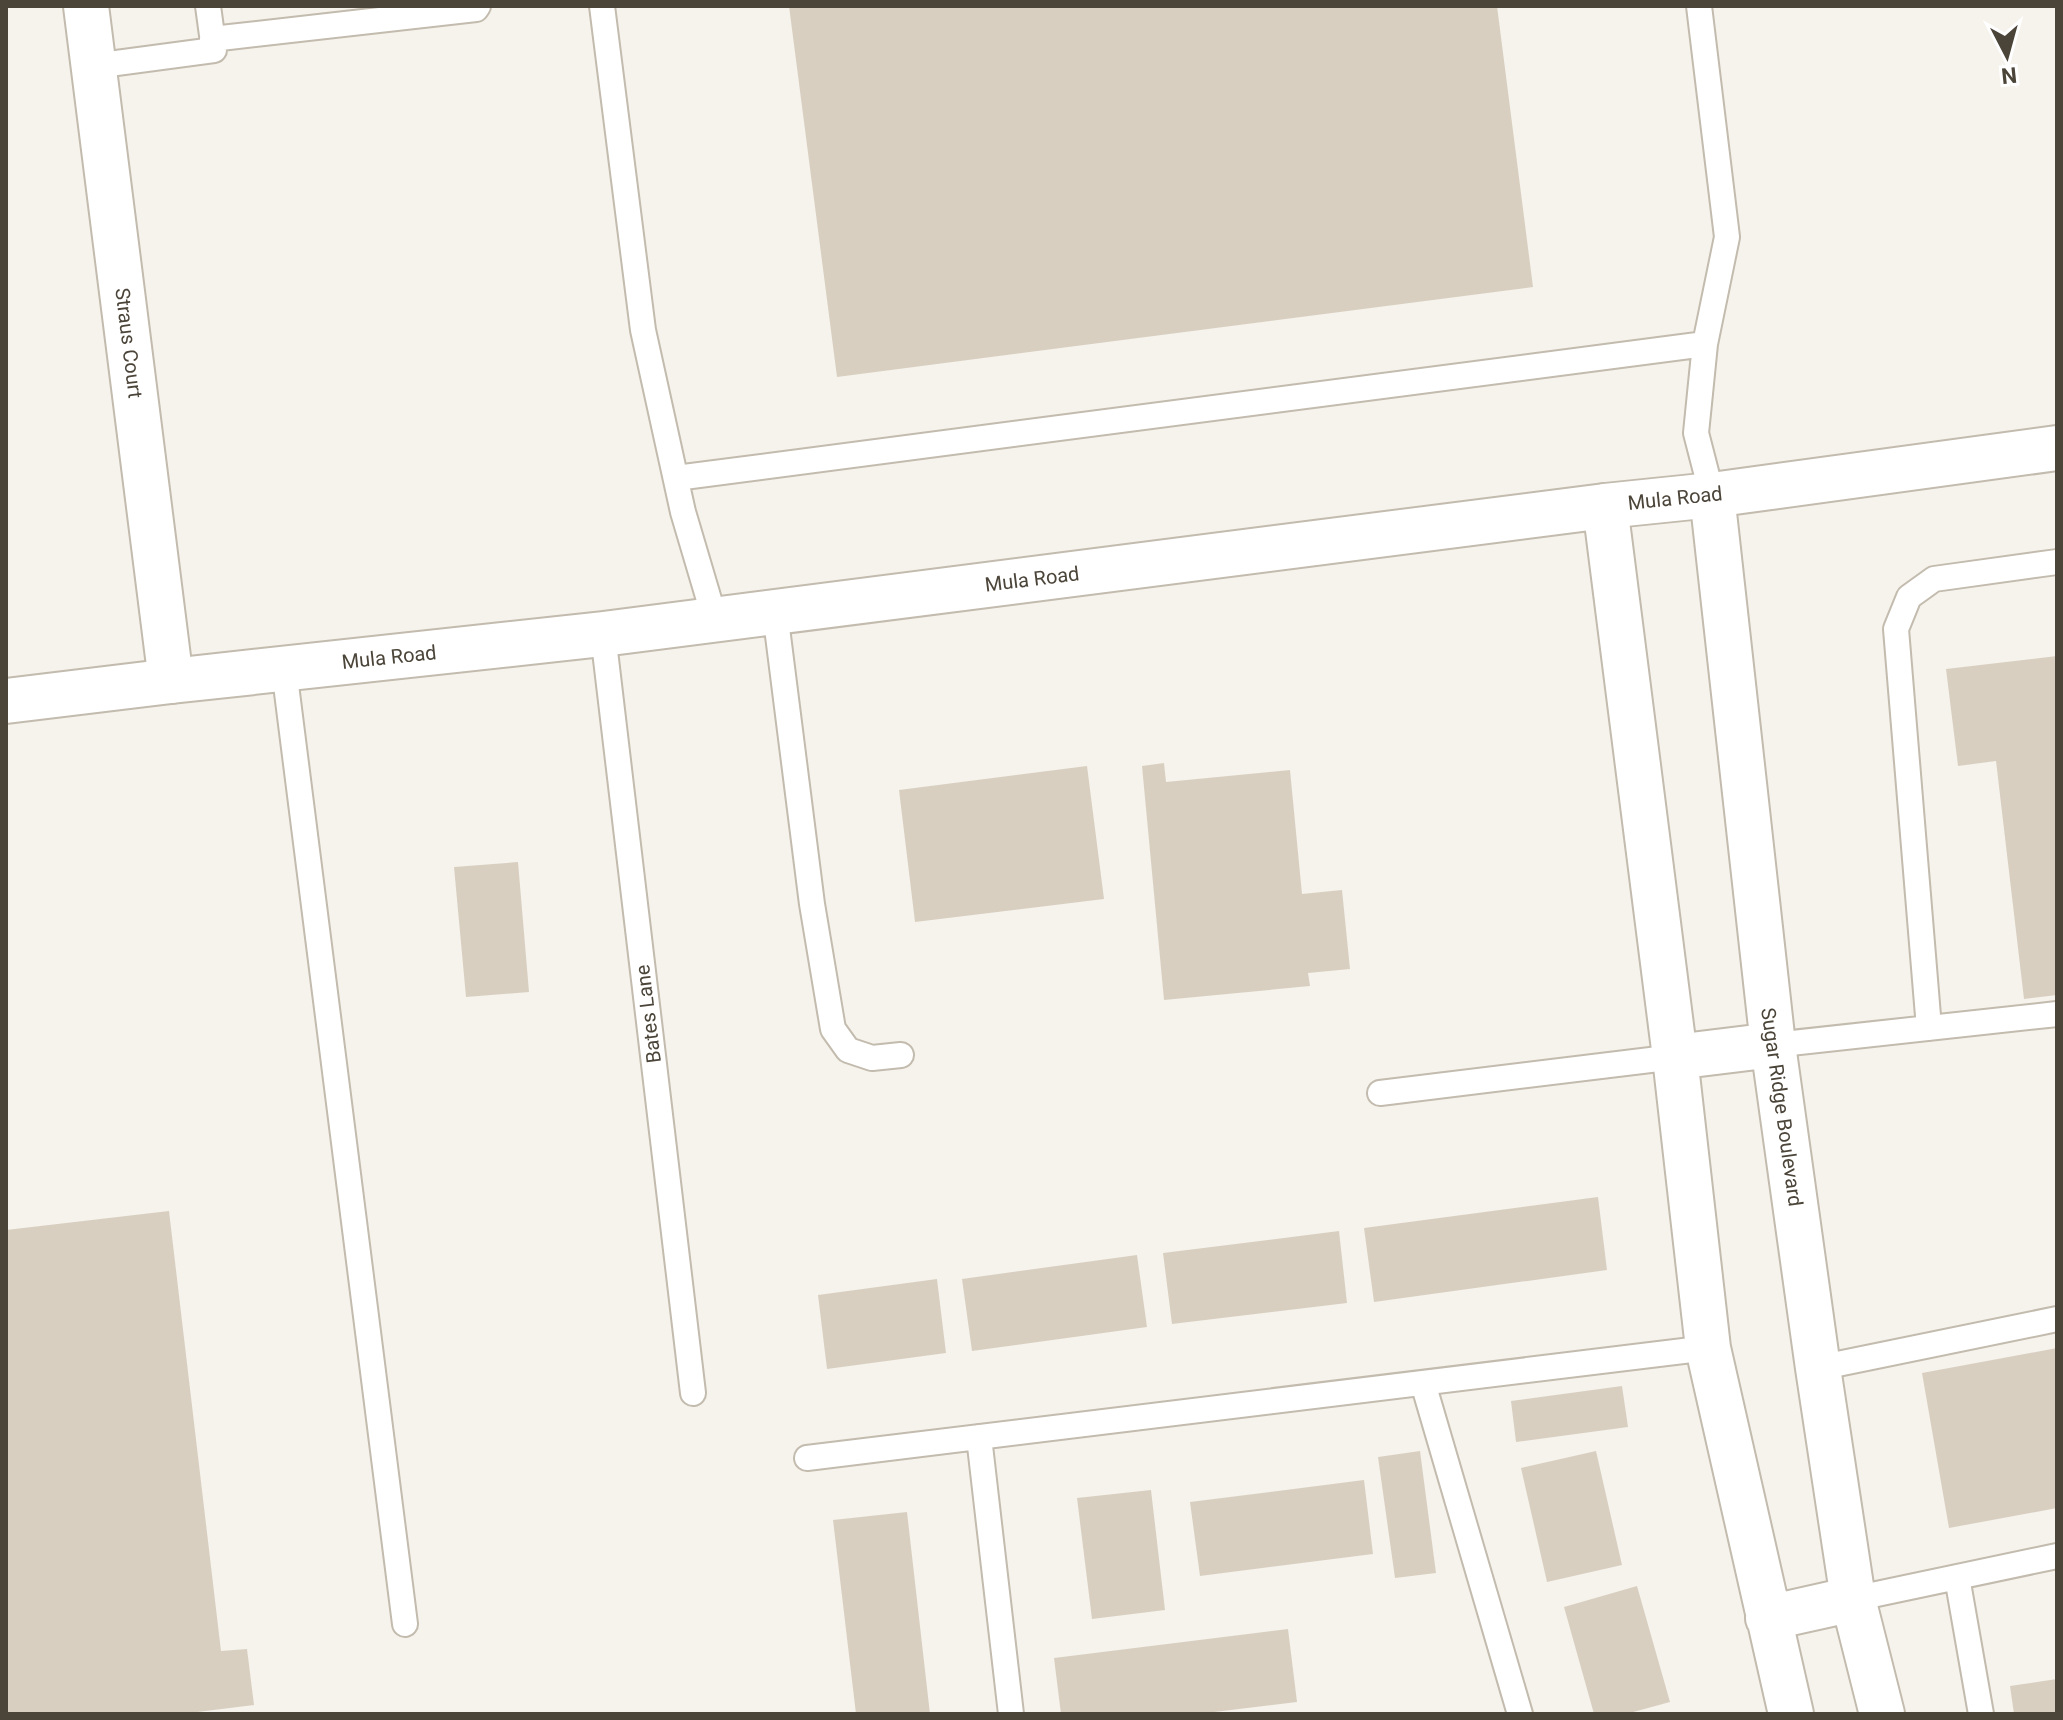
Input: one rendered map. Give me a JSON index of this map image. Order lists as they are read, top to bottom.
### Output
{
  "streets": {
    "street": ["Straus Court", "Mula Road", "Sugar Ridge Boulevard"],
    "lane": ["Bates Lane"]
  },
  "crossings": [
    ["Straus Court", "Mula Road"],
    ["Mula Road", "Bates Lane"],
    ["Mula Road", "Sugar Ridge Boulevard"]
  ],
  "north": "bottom"
}
